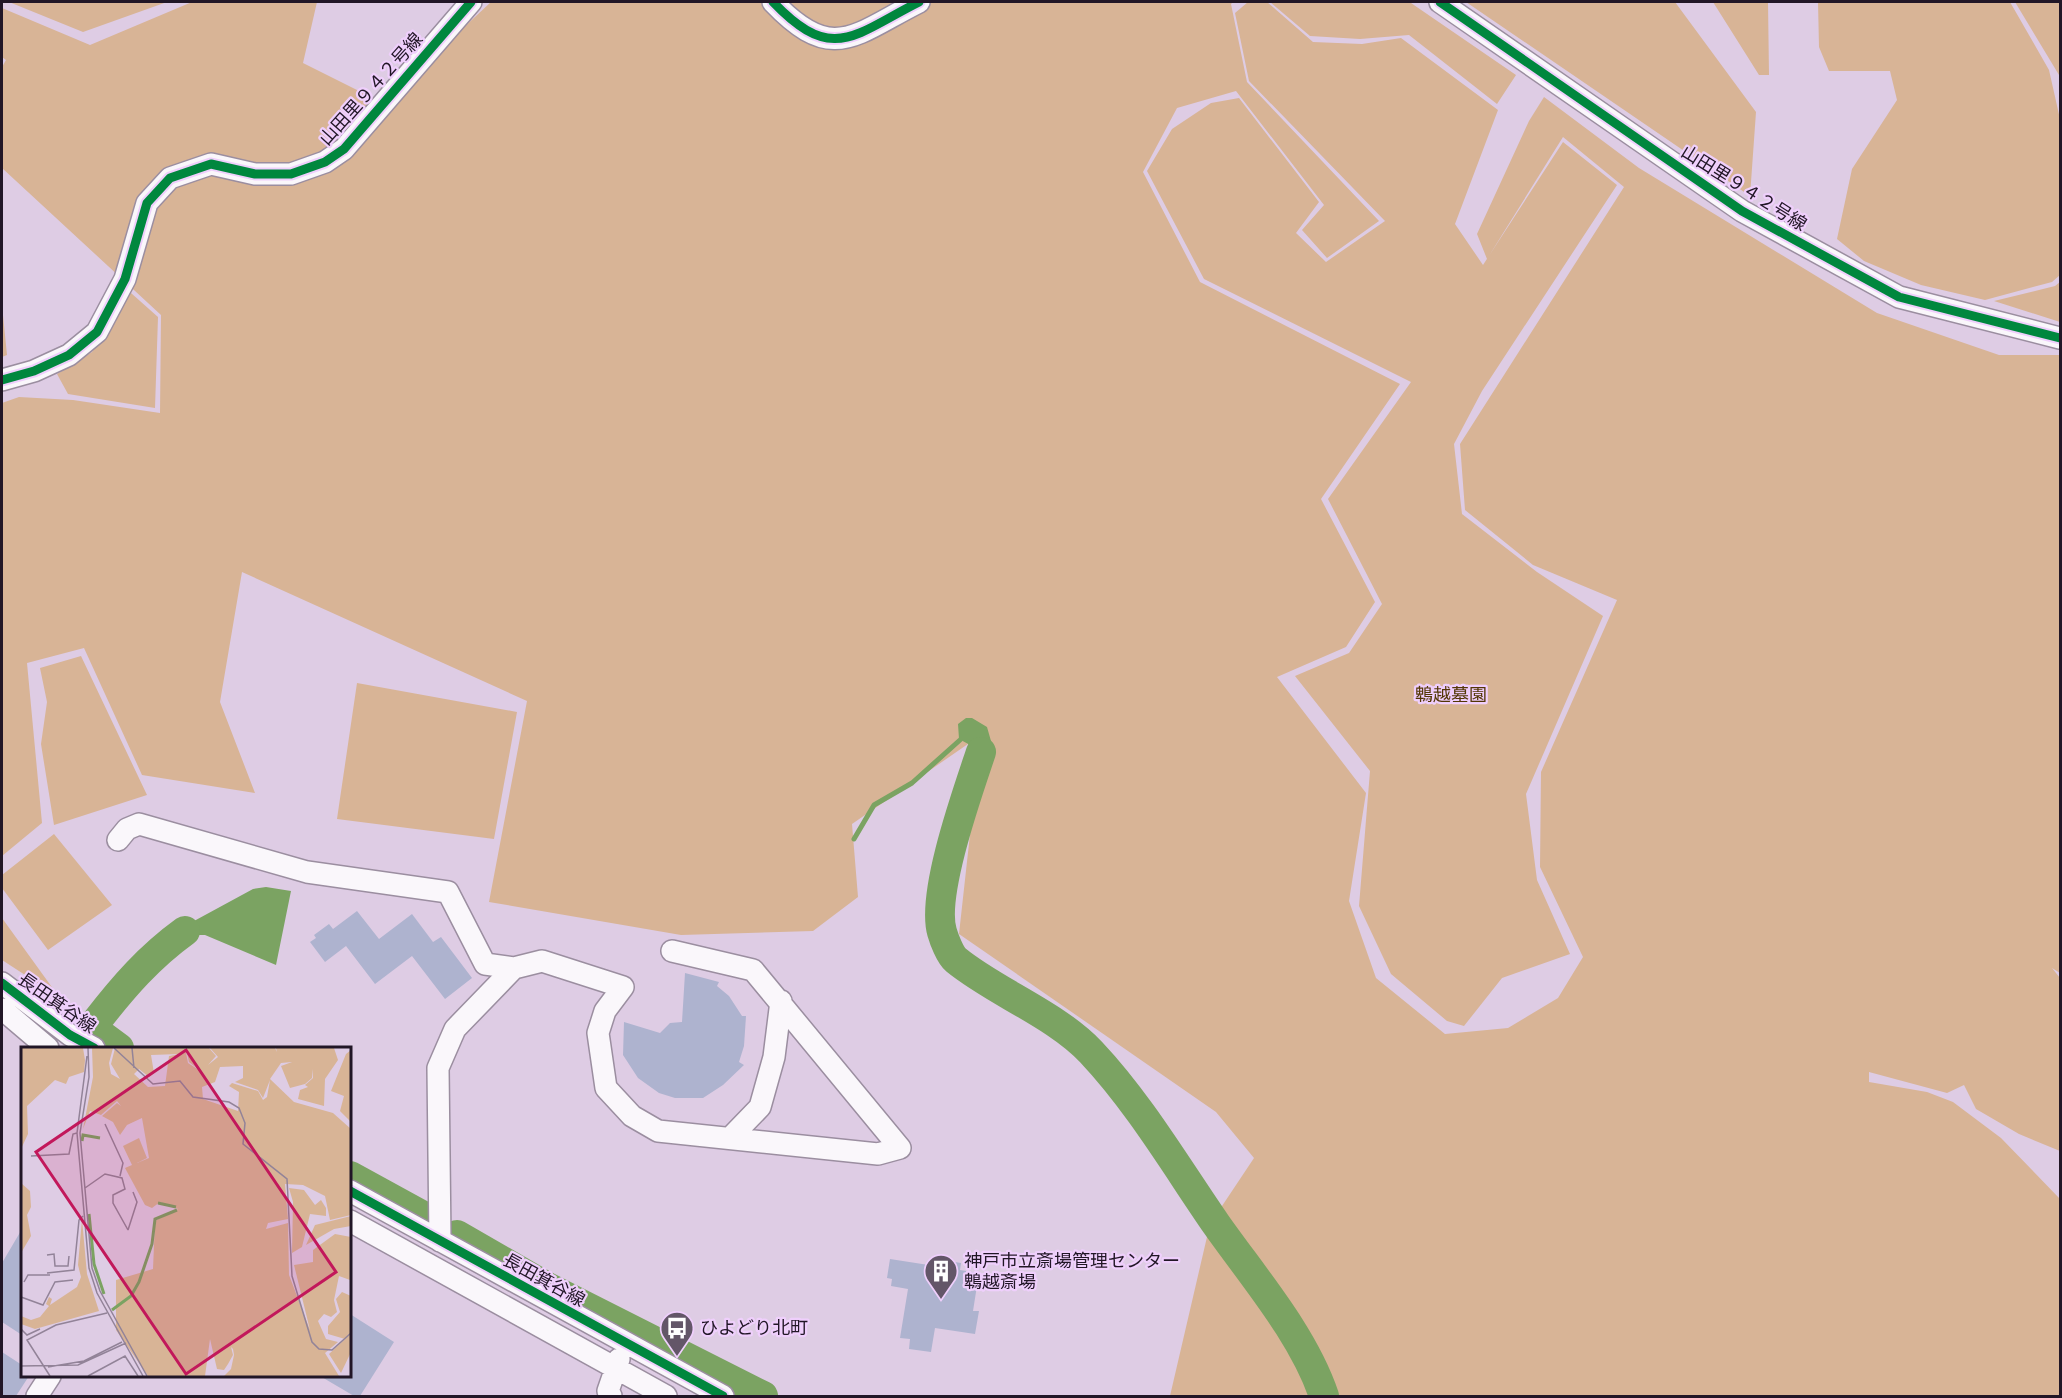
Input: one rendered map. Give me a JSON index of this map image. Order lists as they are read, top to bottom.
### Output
{
  "streets": {
    "street": ["山田里９４２号線", "長田箕谷線"]
  },
  "parks": ["鵯越墓園"],
  "places": {
    "building": ["神戸市立斎場管理センター 鵯越斎場"],
    "bus stop": ["ひよどり北町"]
  }
}
